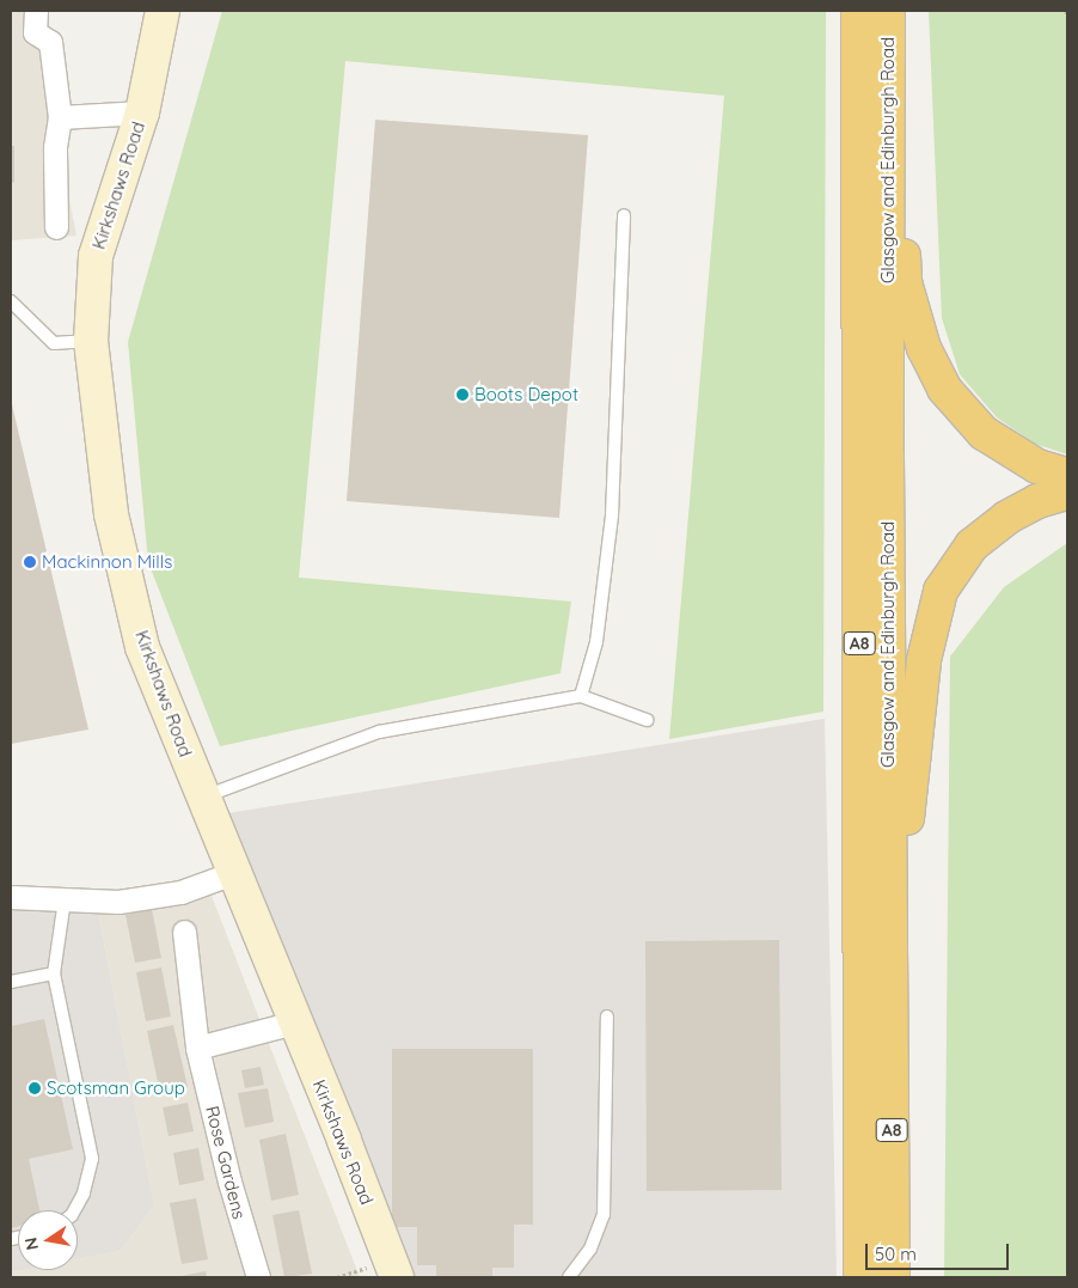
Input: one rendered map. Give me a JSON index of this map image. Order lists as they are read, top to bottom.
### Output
{
  "streets": {
    "highway": ["Glasgow and Edinburgh Road", "A8"],
    "street": ["Kirkshaws Road", "Rose Gardens"]
  },
  "crossings": [
    ["Glasgow and Edinburgh Road", "A8"]
  ],
  "places": ["Boots Depot", "Mackinnon Mills", "Scotsman Group"],
  "scale_bar": "50 m",
  "north": "left"
}
